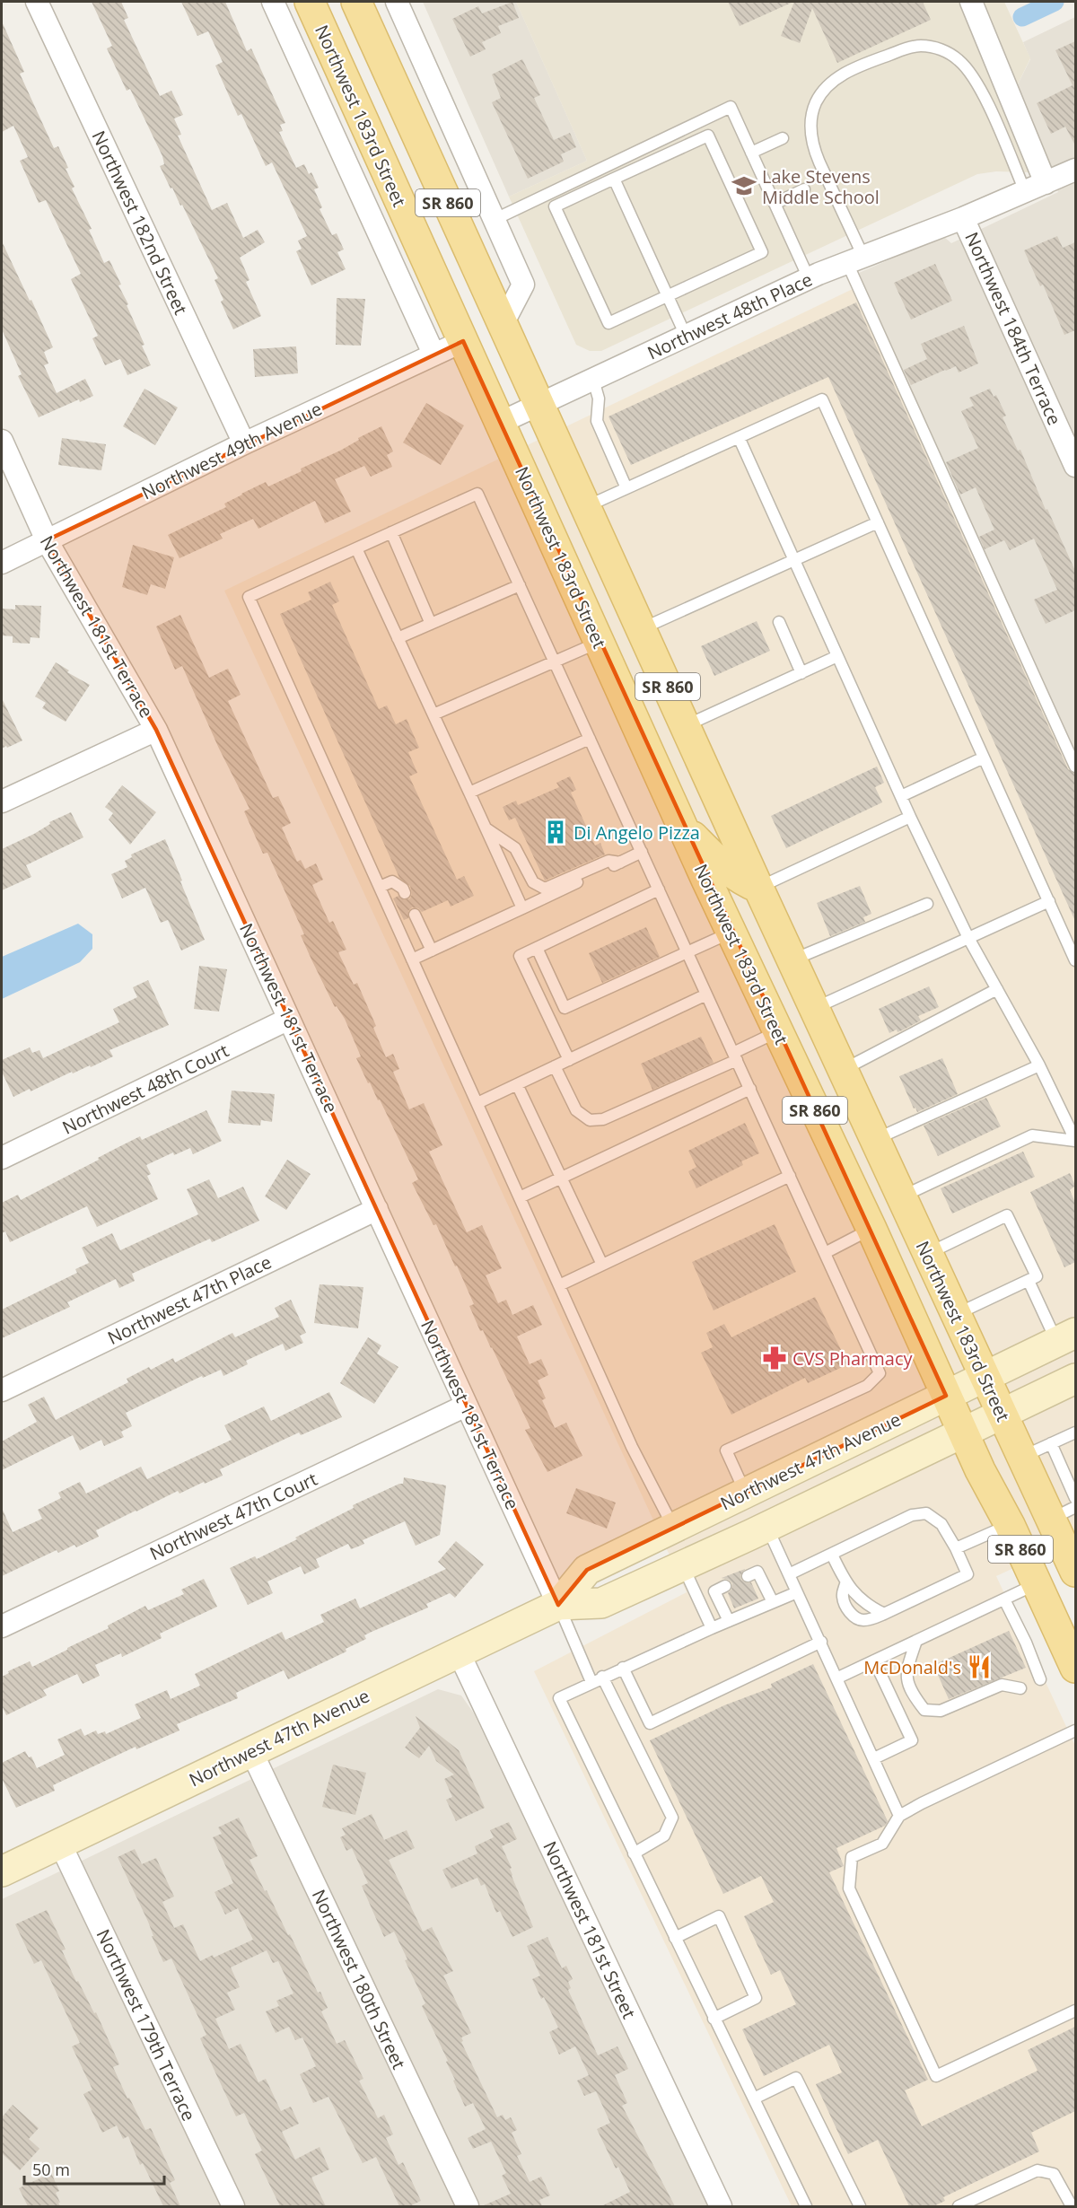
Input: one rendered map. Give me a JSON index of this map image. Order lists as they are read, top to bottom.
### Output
{
  "streets": {
    "main road": ["Northwest 183rd Street", "SR 860", "Northwest 47th Avenue"],
    "street": [
      "Northwest 182nd Street",
      "Northwest 48th Place",
      "Northwest 184th Terrace",
      "Northwest 49th Avenue",
      "Northwest 181st Terrace",
      "Northwest 48th Court",
      "Northwest 47th Place",
      "Northwest 47th Court",
      "Northwest 181st Street",
      "Northwest 180th Street",
      "Northwest 179th Terrace"
    ]
  },
  "crossings": [
    ["Northwest 183rd Street", "Northwest 48th Place"],
    ["Northwest 183rd Street", "Northwest 49th Avenue"],
    ["Northwest 183rd Street", "Northwest 47th Avenue"],
    ["Northwest 182nd Street", "Northwest 49th Avenue"],
    ["Northwest 48th Place", "Northwest 184th Terrace"],
    ["Northwest 49th Avenue", "Northwest 181st Terrace"],
    ["Northwest 181st Terrace", "Northwest 48th Court"],
    ["Northwest 181st Terrace", "Northwest 47th Place"],
    ["Northwest 181st Terrace", "Northwest 47th Avenue"],
    ["Northwest 181st Terrace", "Northwest 47th Court"],
    ["Northwest 47th Avenue", "Northwest 181st Street"],
    ["Northwest 47th Avenue", "Northwest 180th Street"],
    ["Northwest 47th Avenue", "Northwest 179th Terrace"]
  ],
  "places": {
    "school or university": ["Lake Stevens Middle School"],
    "building": ["Di Angelo Pizza"],
    "pharmacy": ["CVS Pharmacy"],
    "restaurant": ["McDonald's"]
  },
  "scale_bar": "50 m"
}
